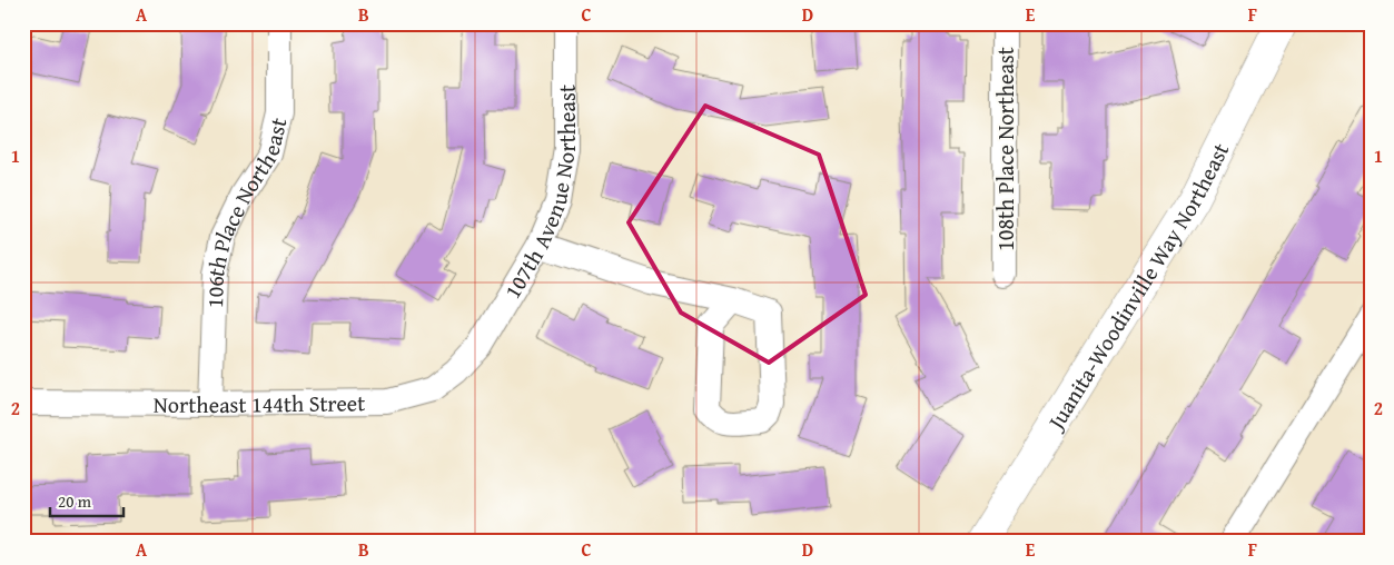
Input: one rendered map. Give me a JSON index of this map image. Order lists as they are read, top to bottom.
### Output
{
  "streets": {
    "main road": ["Juanita-Woodinville Way Northeast"],
    "street": [
      "108th Place Northeast",
      "107th Avenue Northeast",
      "106th Place Northeast",
      "Northeast 144th Street"
    ]
  },
  "crossings": [
    ["107th Avenue Northeast", "Northeast 144th Street"],
    ["106th Place Northeast", "Northeast 144th Street"]
  ],
  "scale_bar": "20 m",
  "grid": {
    "columns": [
      "A",
      "B",
      "C",
      "D",
      "E",
      "F"
    ],
    "rows": ["1", "2"]
  }
}
